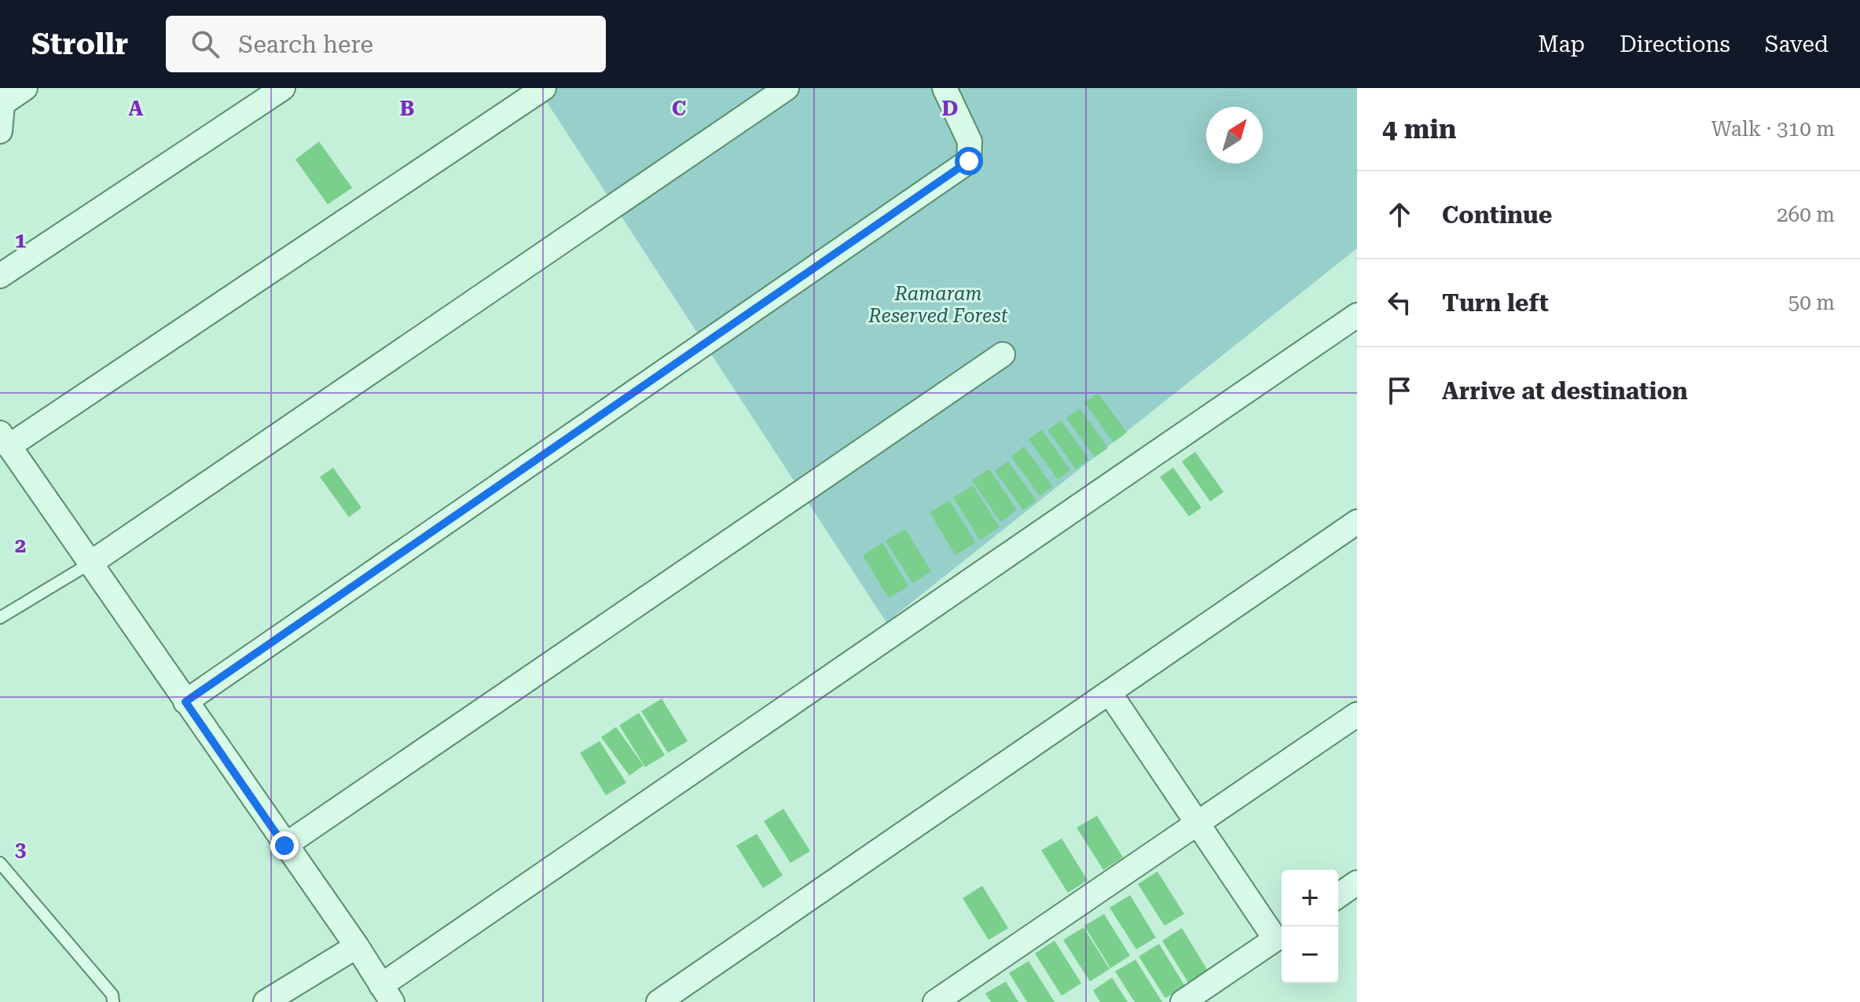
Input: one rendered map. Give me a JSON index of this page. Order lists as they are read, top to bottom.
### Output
{
  "parks": ["Ramaram Reserved Forest"],
  "north": "top right",
  "page": {
    "header": "Strollr",
    "search": "Search here",
    "nav": ["Map", "Directions", "Saved"],
    "heading": ["4 min", "Walk · 310 m"],
    "list": [
      ["Continue", "260 m"],
      ["Turn left", "50 m"],
      "Arrive at destination"
    ],
    "map_buttons": ["+", "−"]
  },
  "grid": {
    "columns": [
      "A",
      "B",
      "C",
      "D"
    ],
    "rows": ["1", "2", "3"]
  }
}
